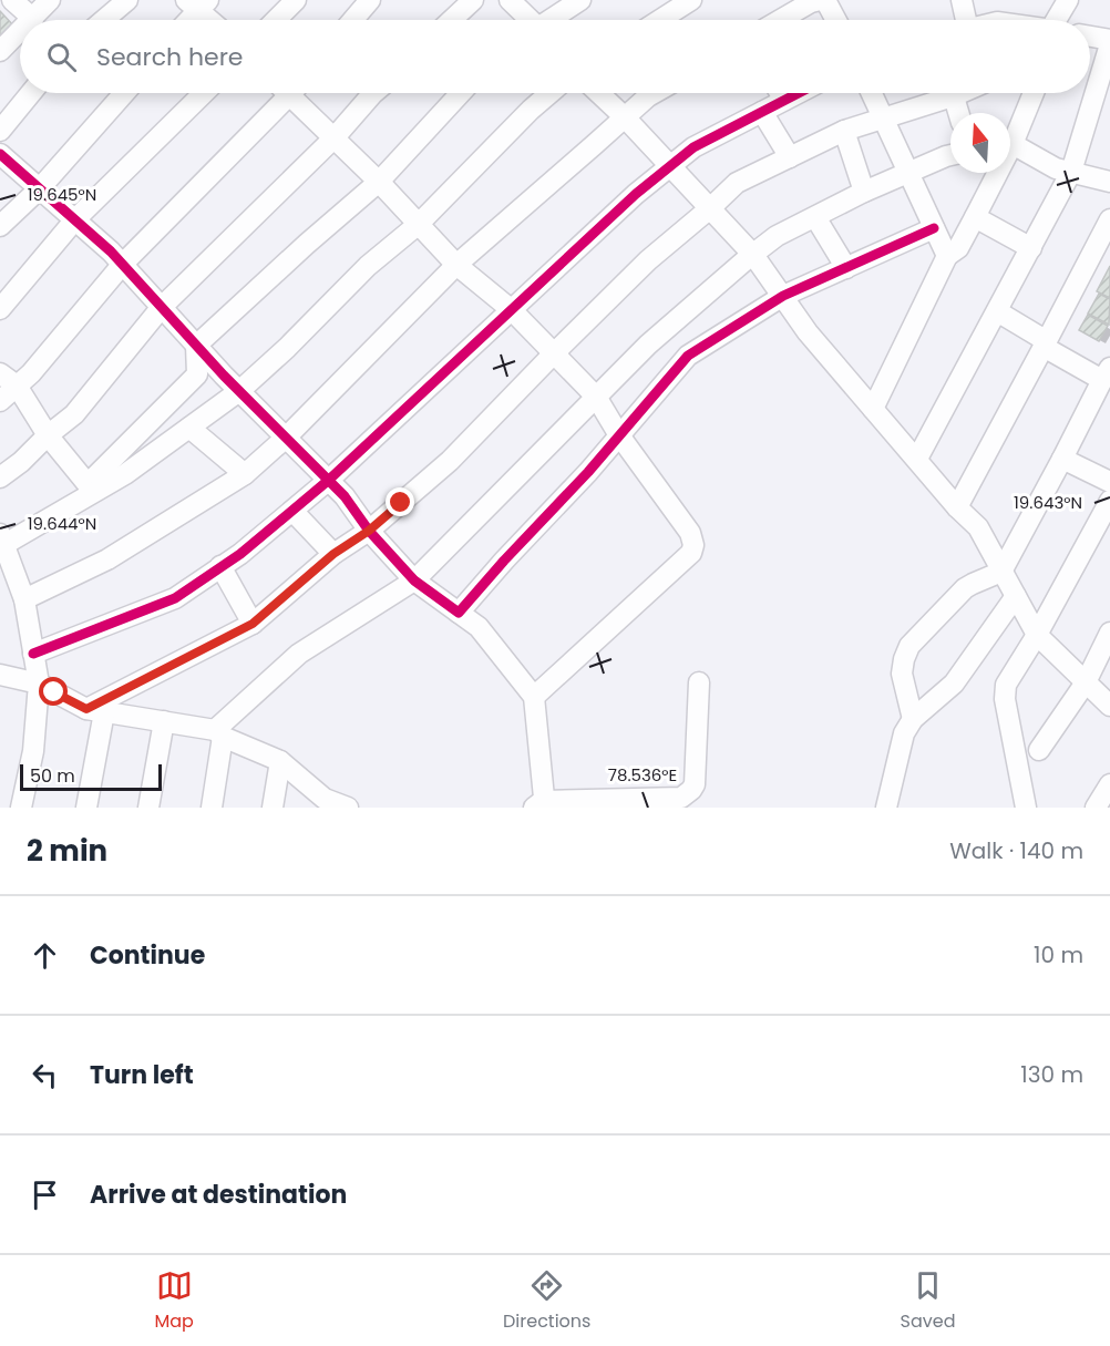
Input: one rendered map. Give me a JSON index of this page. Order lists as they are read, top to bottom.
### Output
{
  "scale_bar": "50 m",
  "north": "top",
  "page": {
    "search": "Search here",
    "scale": "50 m",
    "heading": ["2 min", "Walk · 140 m"],
    "list": [
      ["Continue", "10 m"],
      ["Turn left", "130 m"],
      "Arrive at destination"
    ],
    "nav": ["Map", "Directions", "Saved"]
  },
  "coordinates": [
    "19.645°N",
    "19.643°N",
    "19.644°N",
    "78.536°E"
  ]
}
